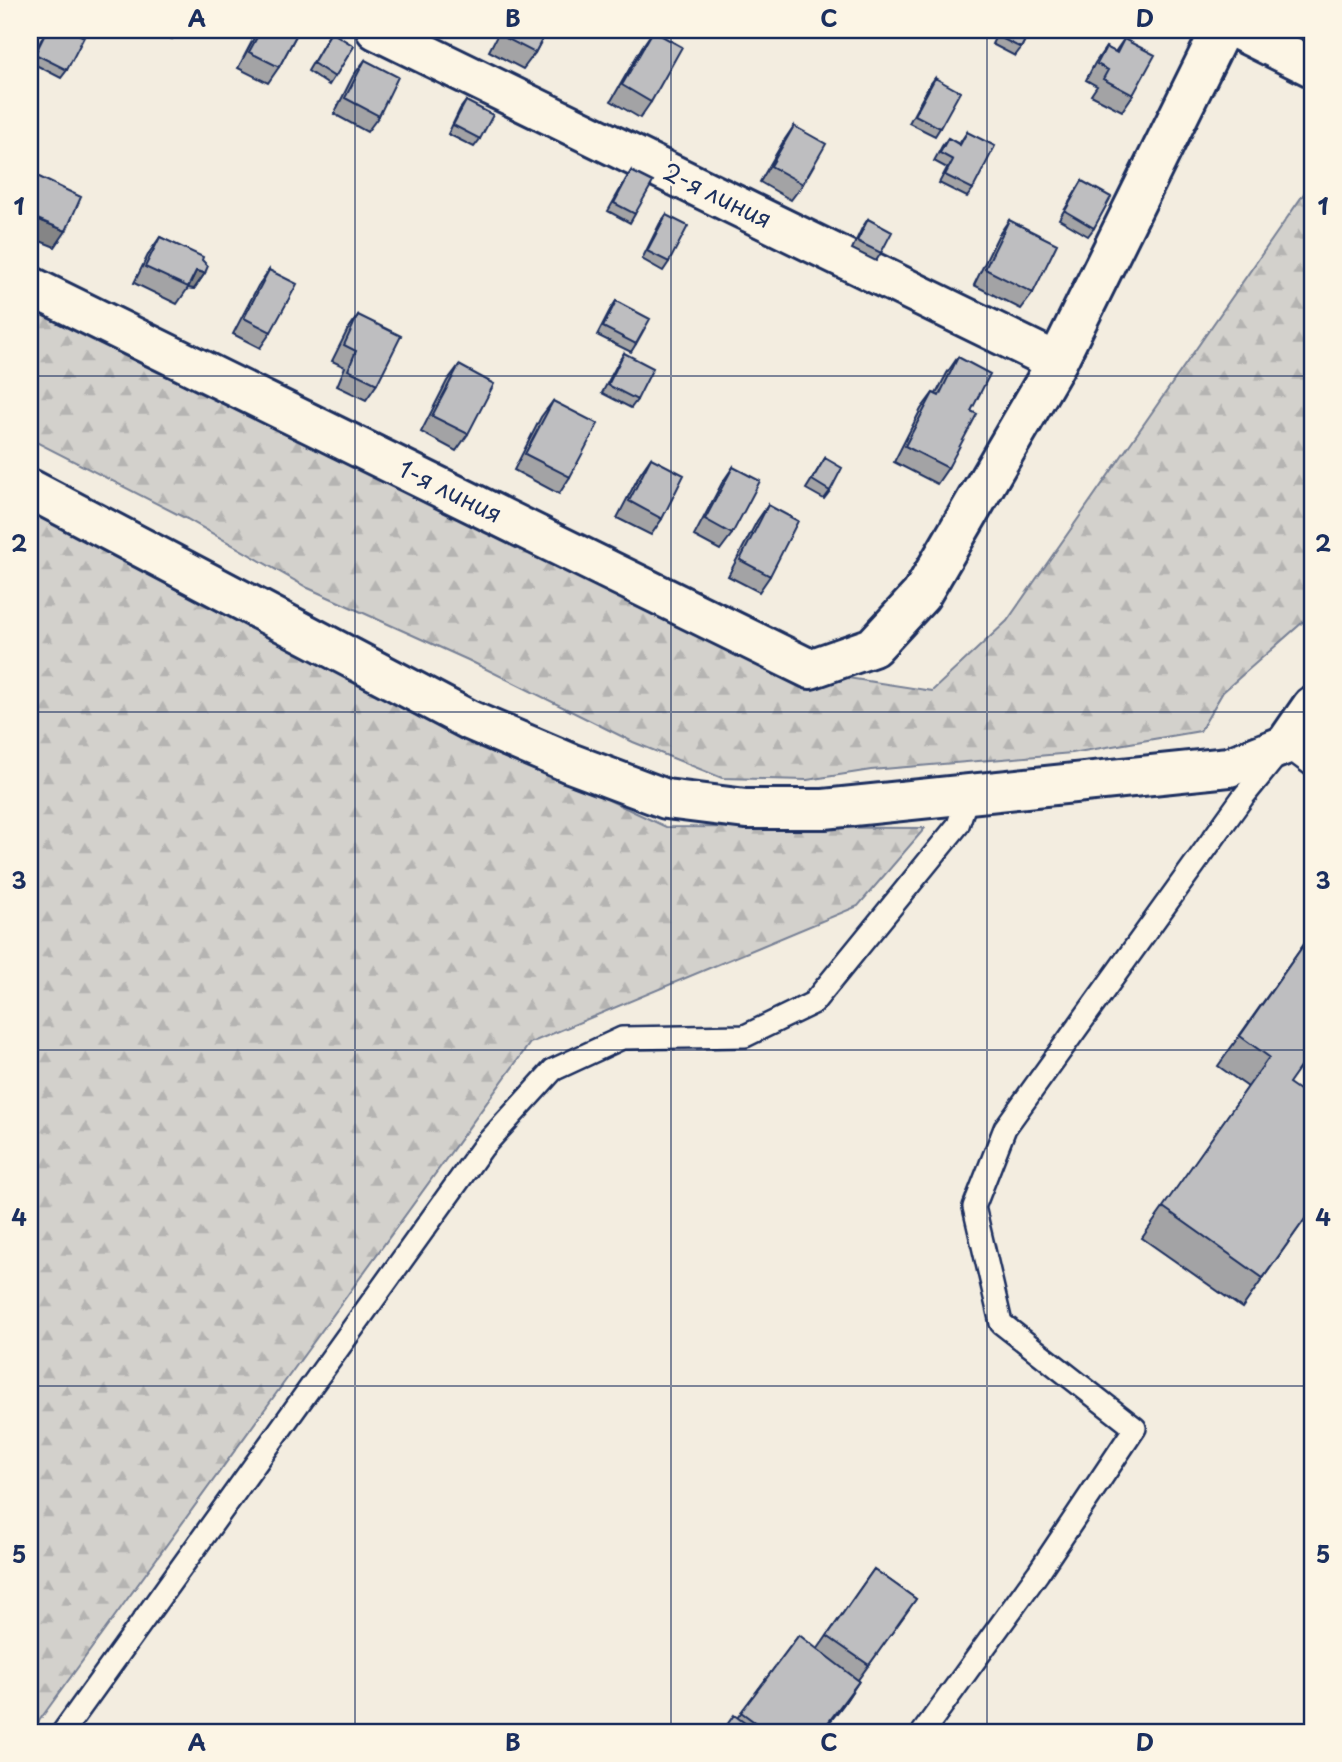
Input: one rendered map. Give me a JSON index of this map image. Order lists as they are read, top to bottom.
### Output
{
  "streets": {
    "street": ["2-я линия", "1-я линия"]
  },
  "crossings": [
    ["2-я линия", "1-я линия"]
  ],
  "grid": {
    "columns": [
      "A",
      "B",
      "C",
      "D"
    ],
    "rows": [
      "1",
      "2",
      "3",
      "4",
      "5"
    ]
  }
}
